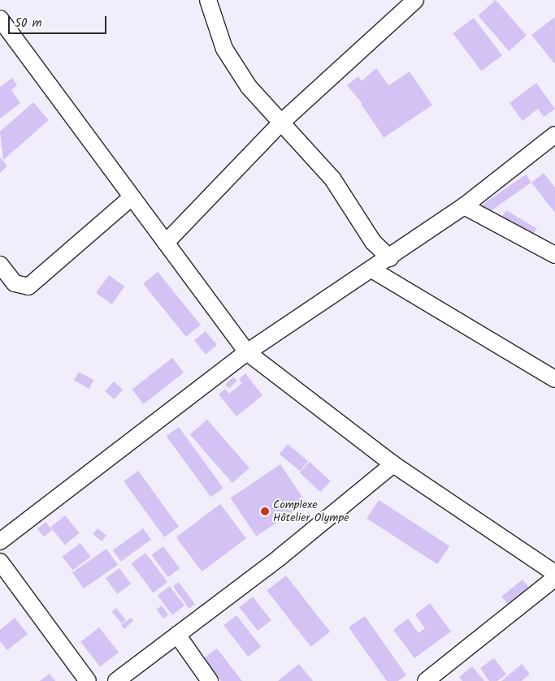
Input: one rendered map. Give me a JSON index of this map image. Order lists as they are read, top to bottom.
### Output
{
  "places": ["Complexe Hôtelier Olympe"],
  "scale_bar": "50 m"
}
